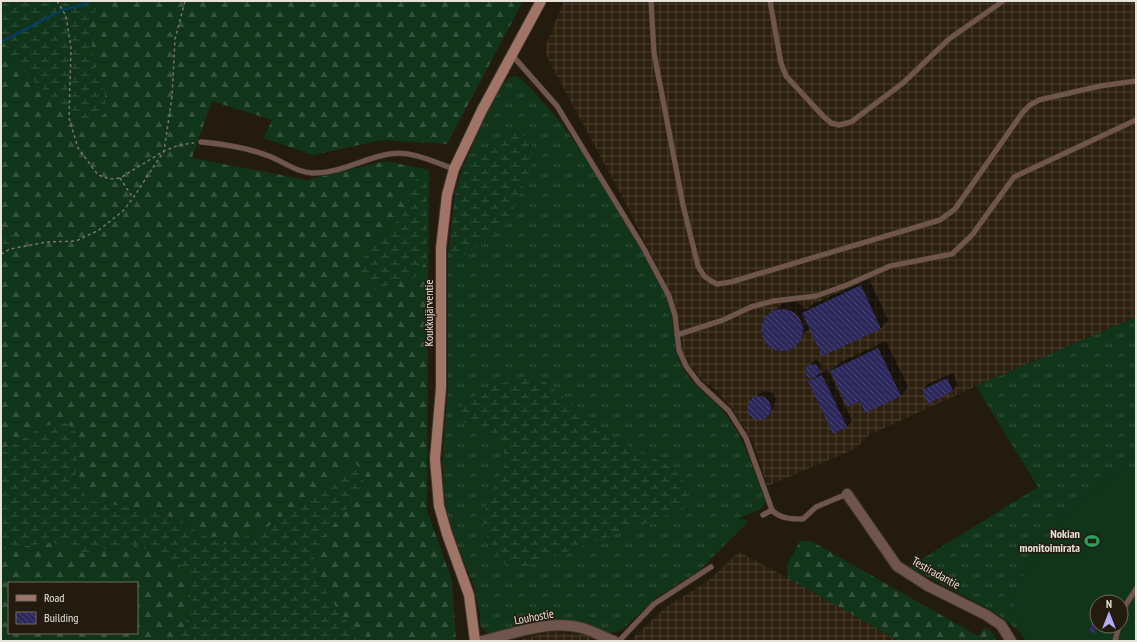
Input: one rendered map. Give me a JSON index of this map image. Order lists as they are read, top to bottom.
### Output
{
  "streets": {
    "street": ["Koukkujärventie", "Testiradantie", "Louhostie"]
  },
  "places": {
    "sports": ["Nokian monitoimirata"]
  },
  "legend": ["Road", "Building"],
  "north": "top"
}
